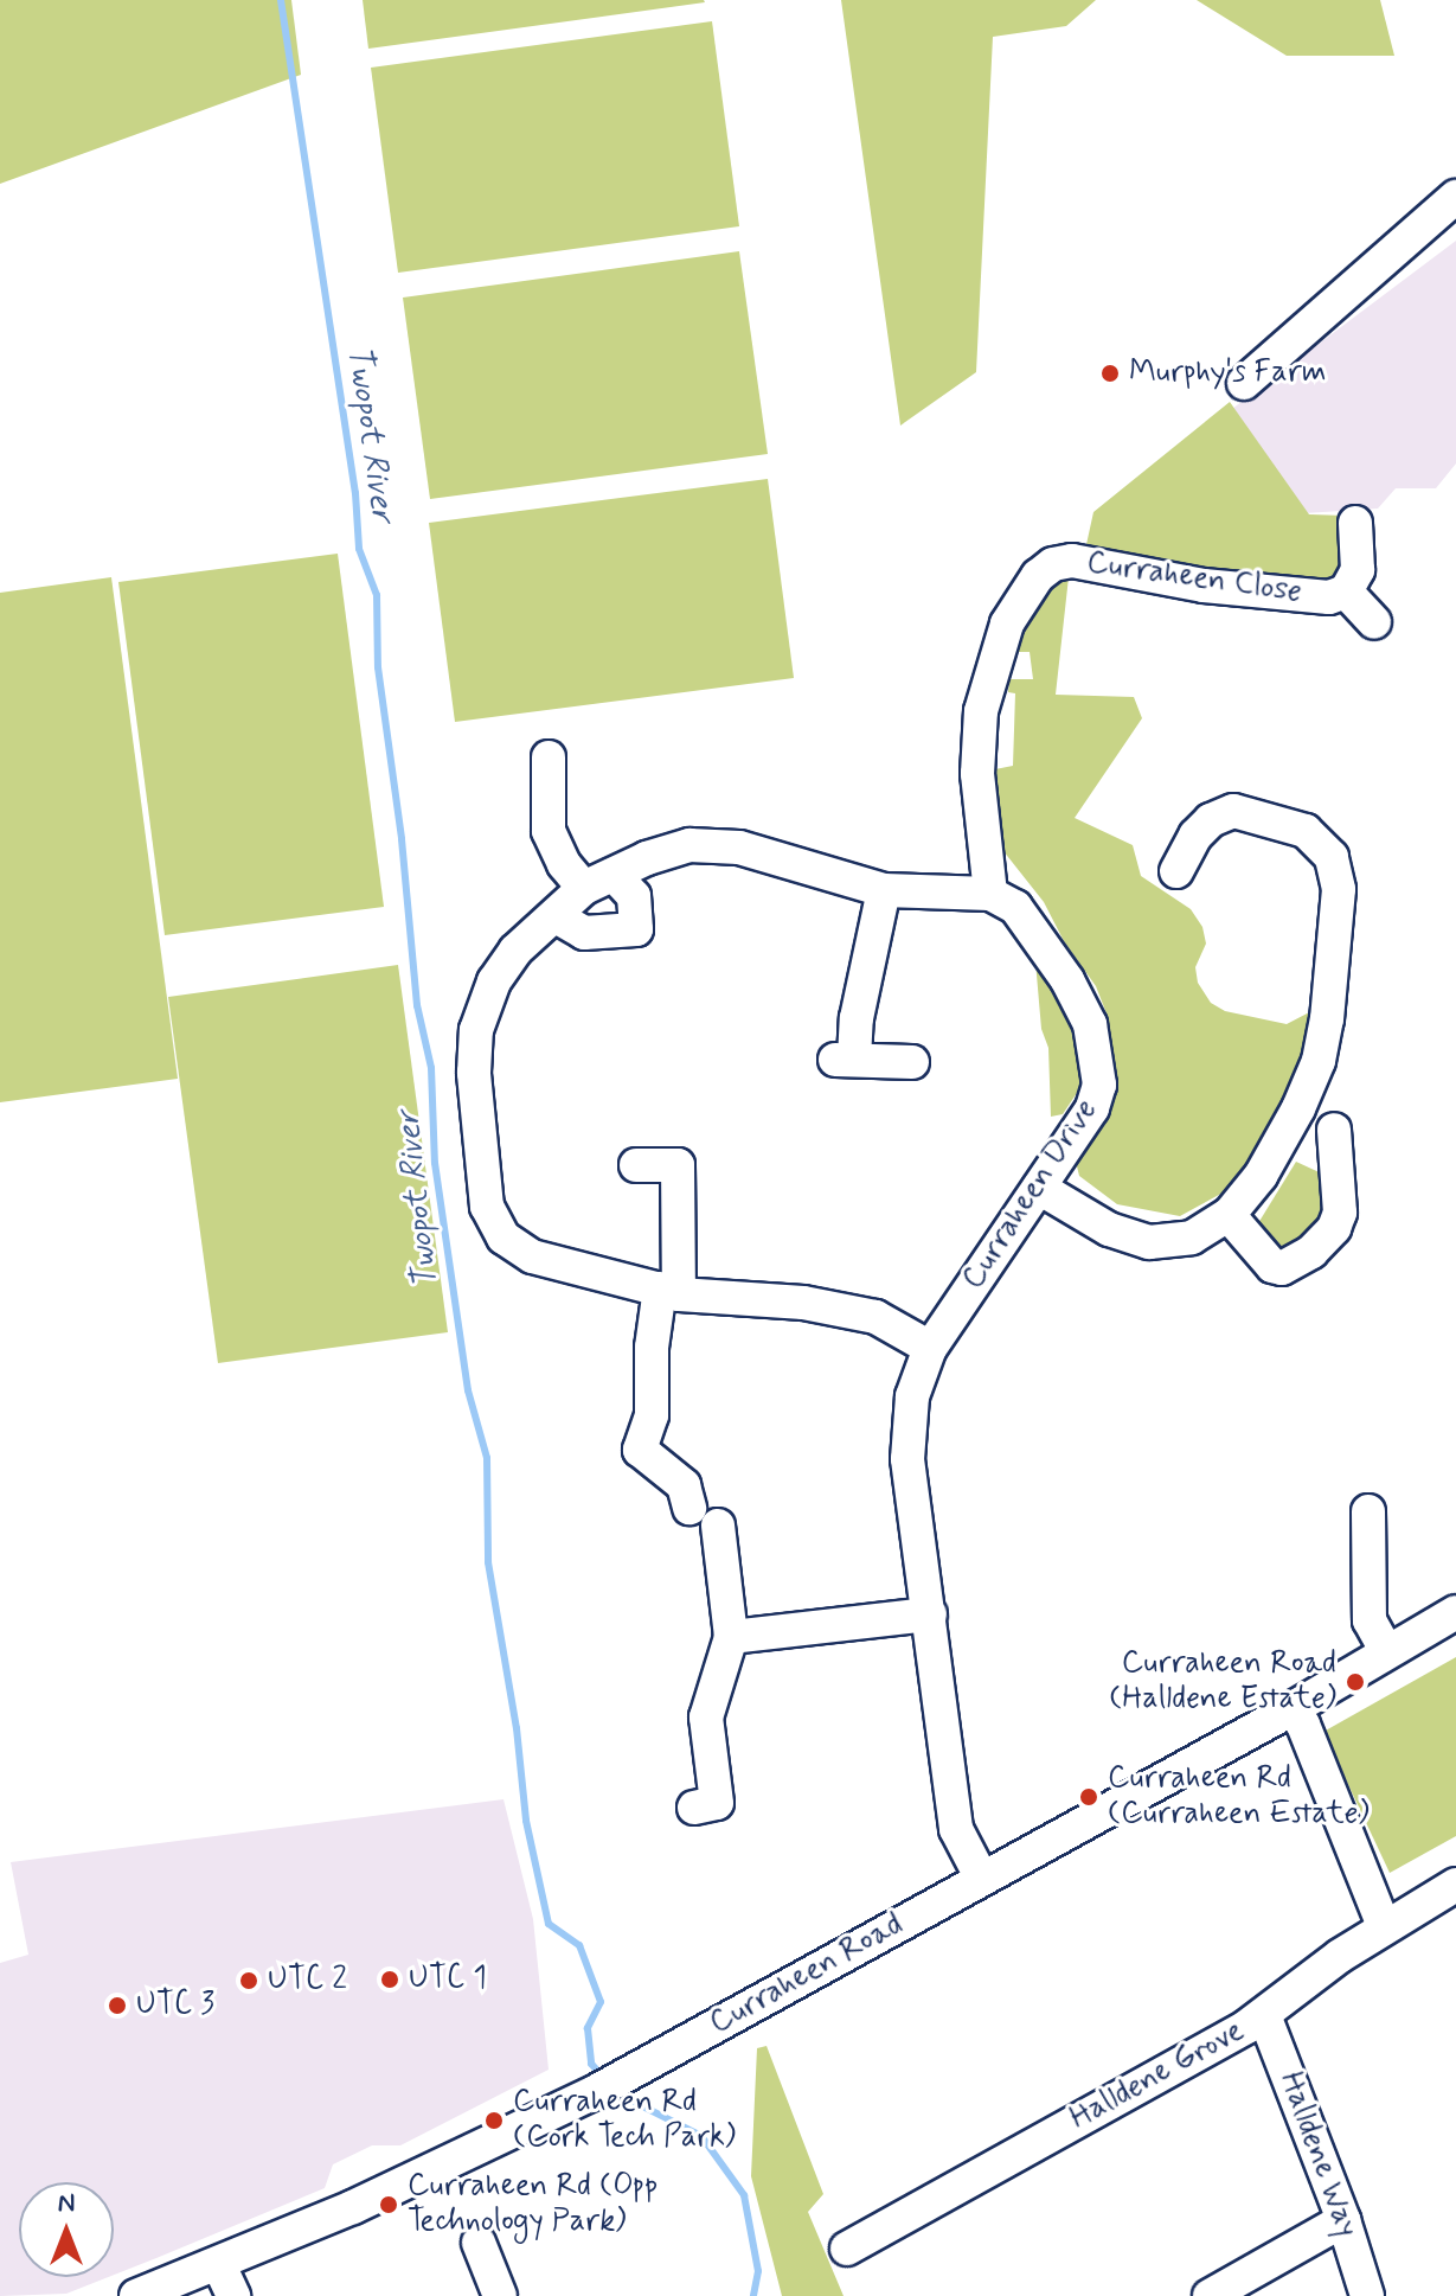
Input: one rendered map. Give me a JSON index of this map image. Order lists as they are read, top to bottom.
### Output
{
  "streets": {
    "street": [
      "Curraheen Close",
      "Curraheen Drive",
      "Curraheen Road",
      "Halldene Grove",
      "Halldene Way"
    ]
  },
  "crossings": [
    ["Curraheen Close", "Curraheen Drive"],
    ["Curraheen Drive", "Curraheen Road"],
    ["Halldene Grove", "Halldene Way"]
  ],
  "water": ["Twopot River"],
  "places": [
    "Murphy's Farm",
    "Curraheen Road (Halldene Estate)",
    "Curraheen Rd (Curraheen Estate)",
    "UTC 1",
    "UTC 2",
    "UTC 3",
    "Curraheen Rd (Cork Tech Park)",
    "Curraheen Rd (Opp Technology Park)"
  ],
  "north": "top"
}
